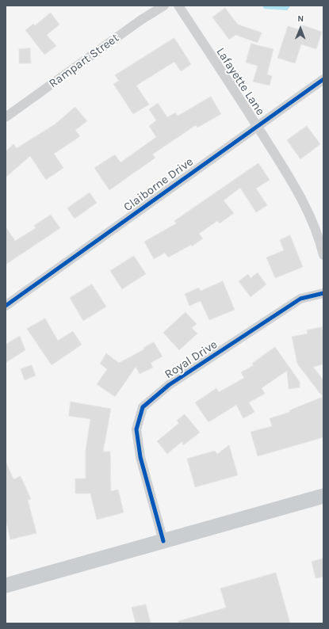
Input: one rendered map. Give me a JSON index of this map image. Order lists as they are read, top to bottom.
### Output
{
  "streets": {
    "street": [
      "Rampart Street",
      "Lafayette Lane",
      "Claiborne Drive",
      "Royal Drive"
    ]
  },
  "crossings": [
    ["Lafayette Lane", "Claiborne Drive"]
  ],
  "north": "top"
}
